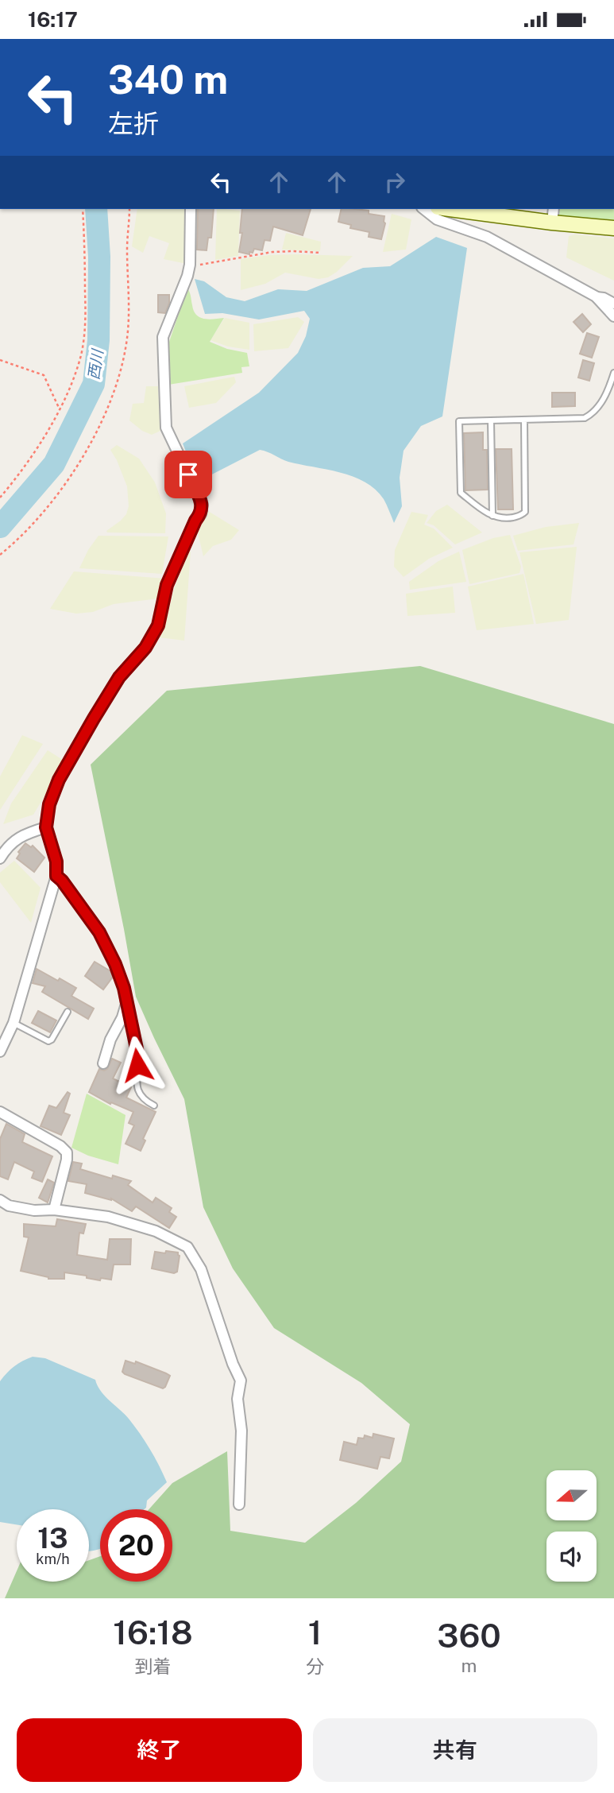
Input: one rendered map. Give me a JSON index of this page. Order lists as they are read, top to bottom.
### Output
{
  "water": ["西川"],
  "north": "left",
  "page": {
    "status": "16:17",
    "turn": ["340 m", "左折"],
    "speed": "13 km/h",
    "limit": "20",
    "eta": [
      "16:18",
      "到着",
      "1",
      "分",
      "360",
      "m"
    ],
    "buttons": ["終了", "共有"]
  }
}
